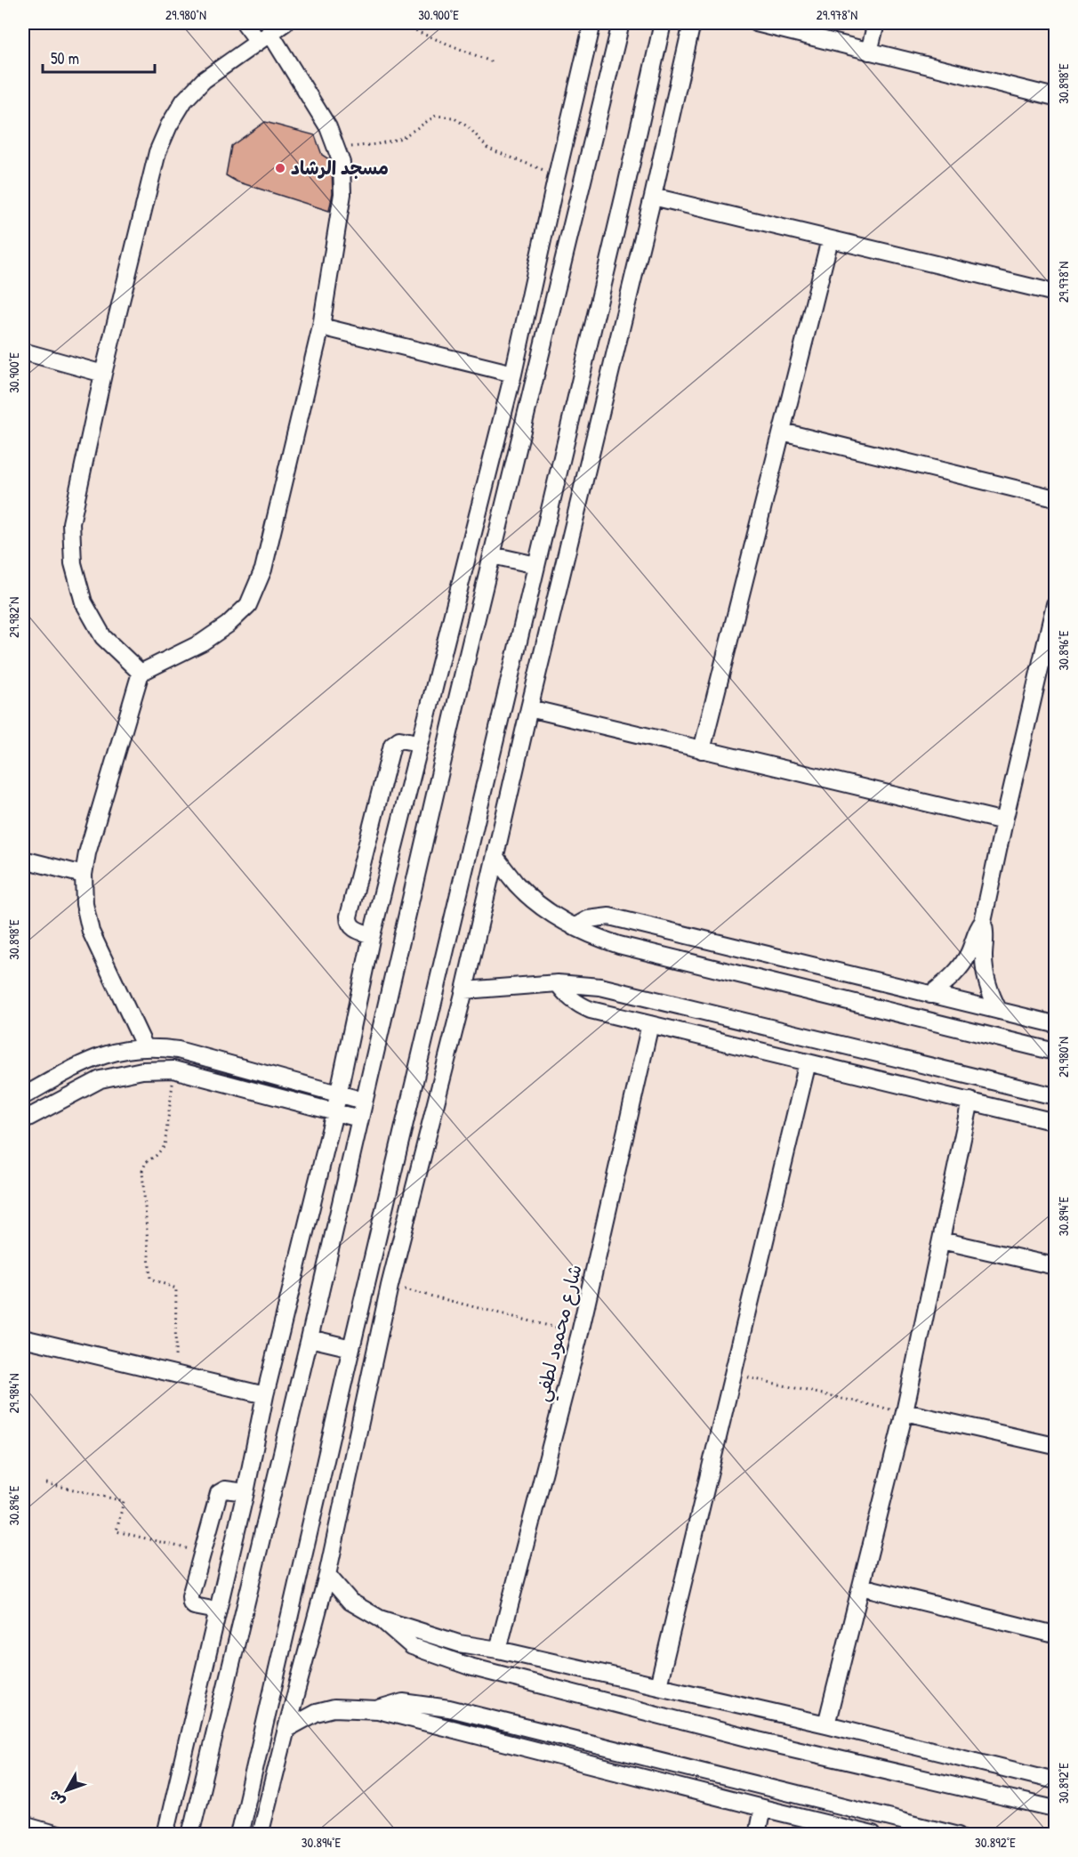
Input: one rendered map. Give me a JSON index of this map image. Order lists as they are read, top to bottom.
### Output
{
  "streets": {
    "street": ["شارع محمود لطفي"]
  },
  "places": ["مسجد الرشاد"],
  "scale_bar": "50 m",
  "north": "bottom left",
  "coordinates": [
    "29.980°N",
    "30.900°E",
    "29.978°N",
    "30.898°E",
    "29.982°N",
    "30.896°E",
    "30.894°E",
    "29.984°N",
    "30.892°E"
  ]
}
